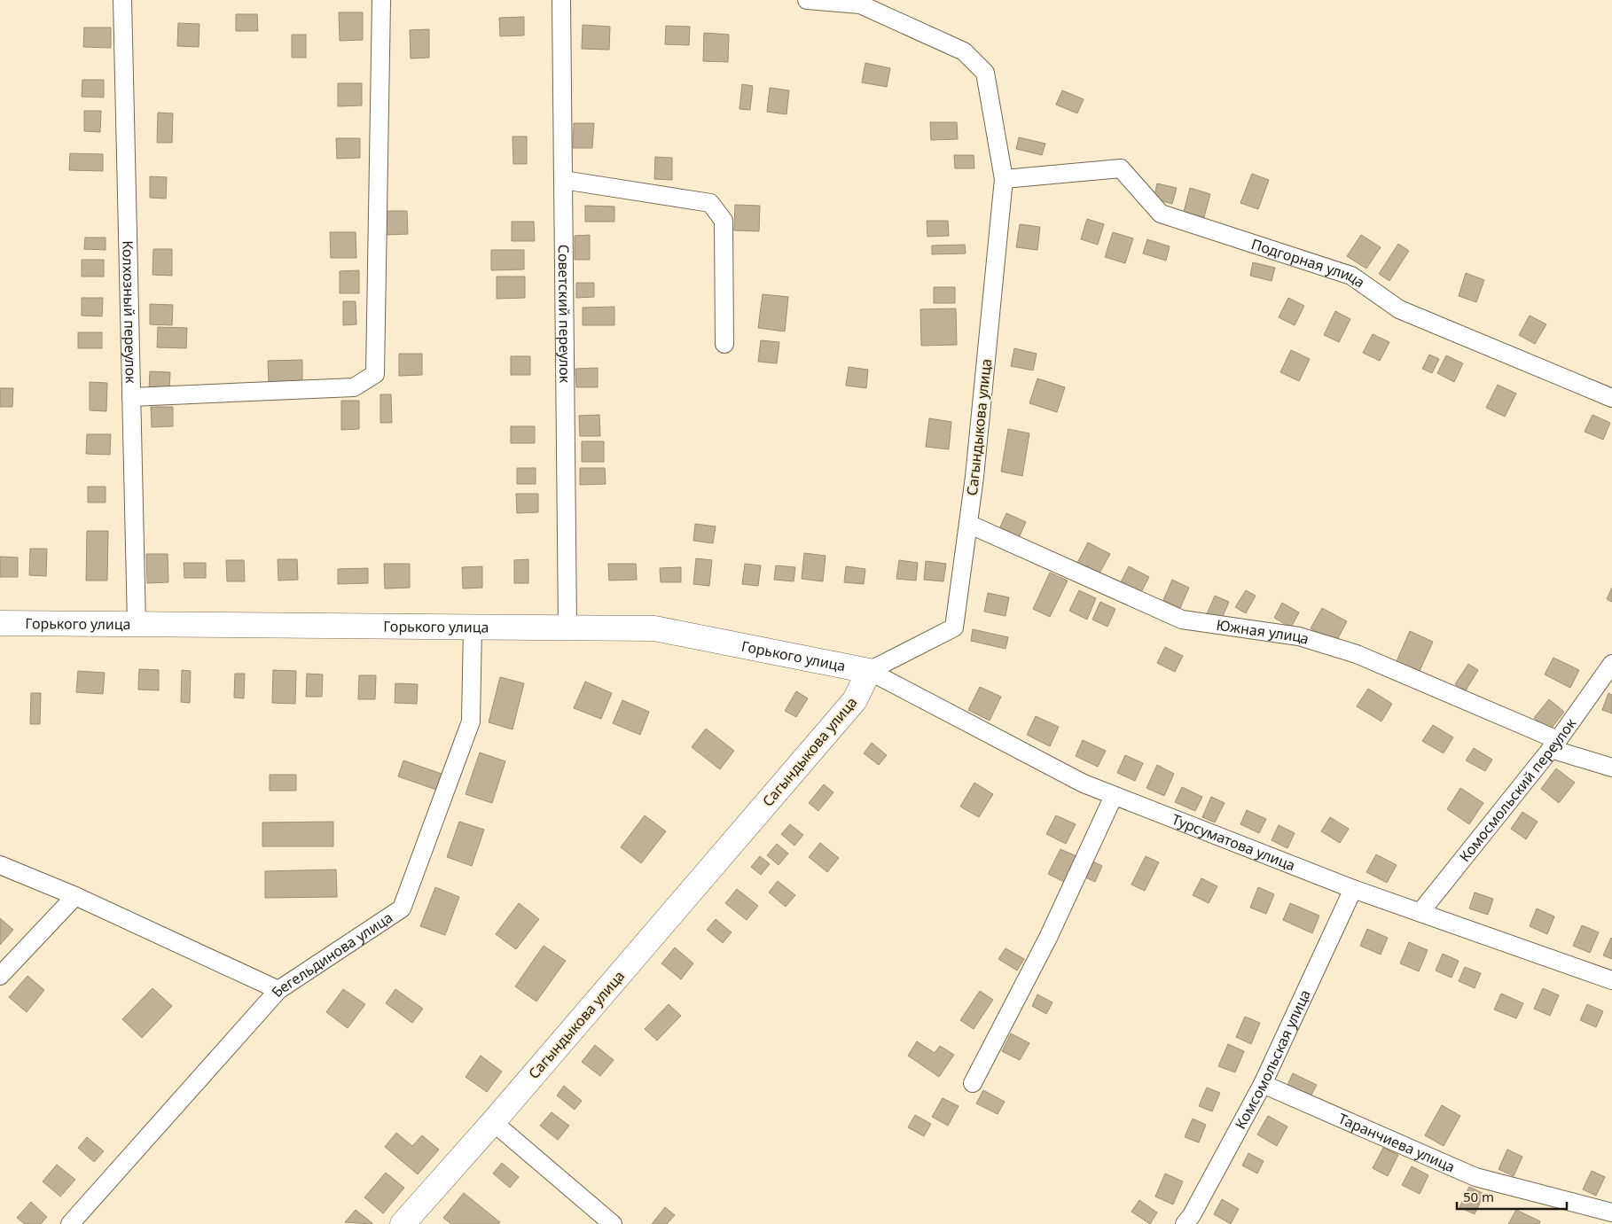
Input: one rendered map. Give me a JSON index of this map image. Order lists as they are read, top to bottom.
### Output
{
  "streets": {
    "street": [
      "Подгорная улица",
      "Колхозный переулок",
      "Советский переулок",
      "Сагындыкова улица",
      "Горького улица",
      "Южная улица",
      "Комосмольский переулок",
      "Турсуматова улица",
      "Бегельдинова улица",
      "Комсомольская улица",
      "Таранчиева улица"
    ]
  },
  "crossings": [
    ["Подгорная улица", "Сагындыкова улица"],
    ["Колхозный переулок", "Горького улица"],
    ["Советский переулок", "Горького улица"],
    ["Сагындыкова улица", "Горького улица"],
    ["Сагындыкова улица", "Южная улица"],
    ["Сагындыкова улица", "Турсуматова улица"],
    ["Горького улица", "Турсуматова улица"],
    ["Горького улица", "Бегельдинова улица"],
    ["Южная улица", "Комосмольский переулок"],
    ["Комосмольский переулок", "Турсуматова улица"],
    ["Турсуматова улица", "Комсомольская улица"],
    ["Комсомольская улица", "Таранчиева улица"]
  ],
  "scale_bar": "50 m"
}
